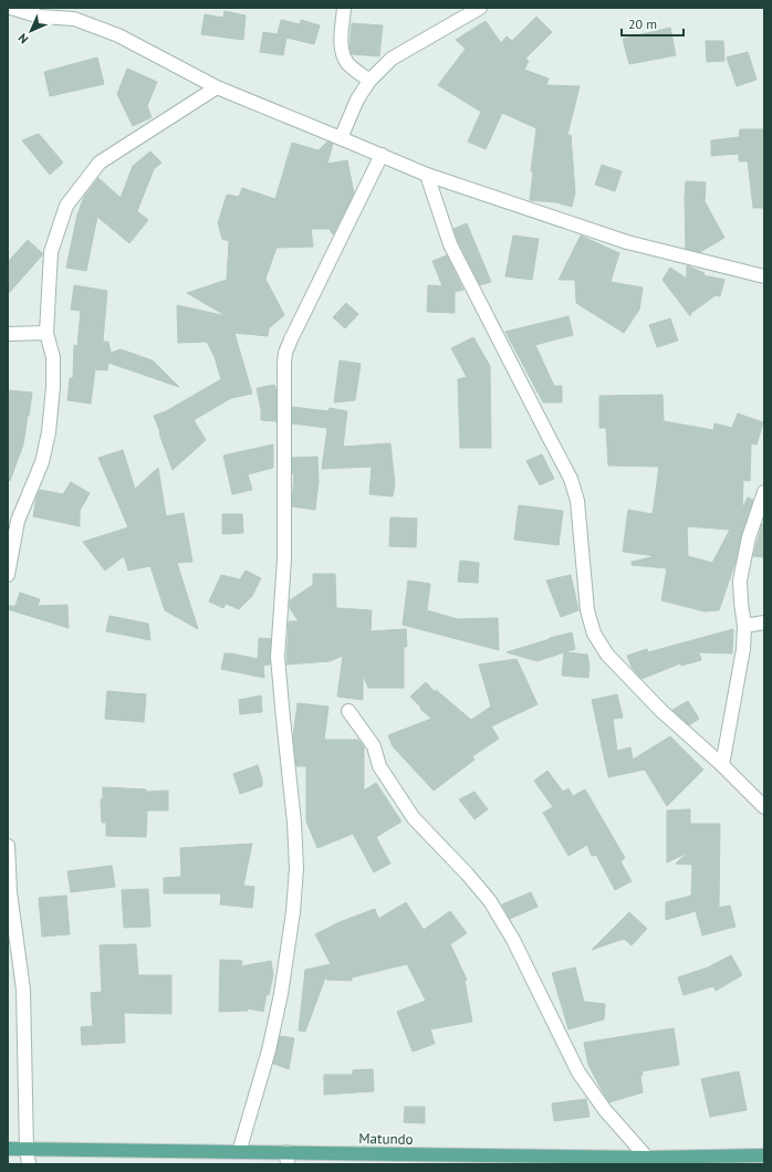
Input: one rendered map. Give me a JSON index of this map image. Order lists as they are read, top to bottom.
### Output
{
  "streets": {
    "main road": ["Matundo"]
  },
  "scale_bar": "20 m",
  "north": "bottom left"
}
